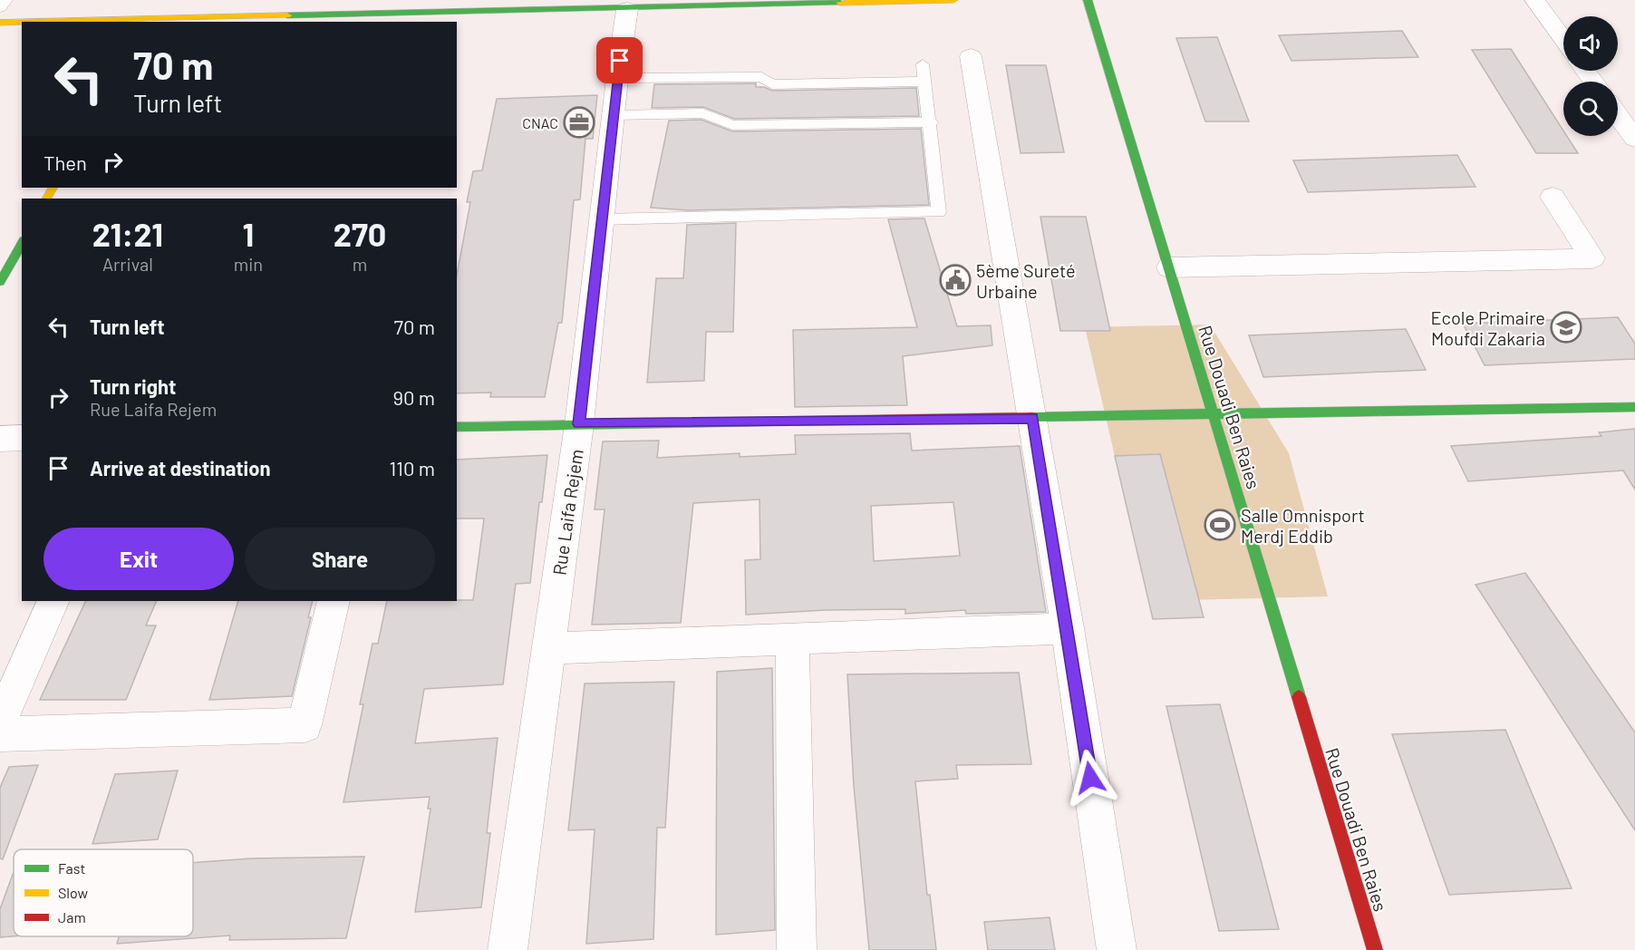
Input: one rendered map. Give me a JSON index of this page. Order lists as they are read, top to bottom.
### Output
{
  "streets": {
    "street": ["Rue Douadi Ben Raies", "Rue Laifa Rejem"]
  },
  "places": {
    "office": ["CNAC"],
    "public building": ["5ème Sureté Urbaine"],
    "school or university": ["Ecole Primaire Moufdi Zakaria"],
    "sports": ["Salle Omnisport Merdj Eddib"]
  },
  "legend": ["Fast", "Slow", "Jam"],
  "page": {
    "turn": ["70 m", "Turn left"],
    "then": "Then",
    "eta": [
      "21:21",
      "Arrival",
      "1",
      "min",
      "270",
      "m"
    ],
    "list": [
      {
        "name": "Turn left",
        "value": "70 m"
      },
      {
        "name": "Turn right",
        "note": "Rue Laifa Rejem",
        "value": "90 m"
      },
      {
        "name": "Arrive at destination",
        "value": "110 m"
      }
    ],
    "buttons": ["Exit", "Share"]
  }
}
